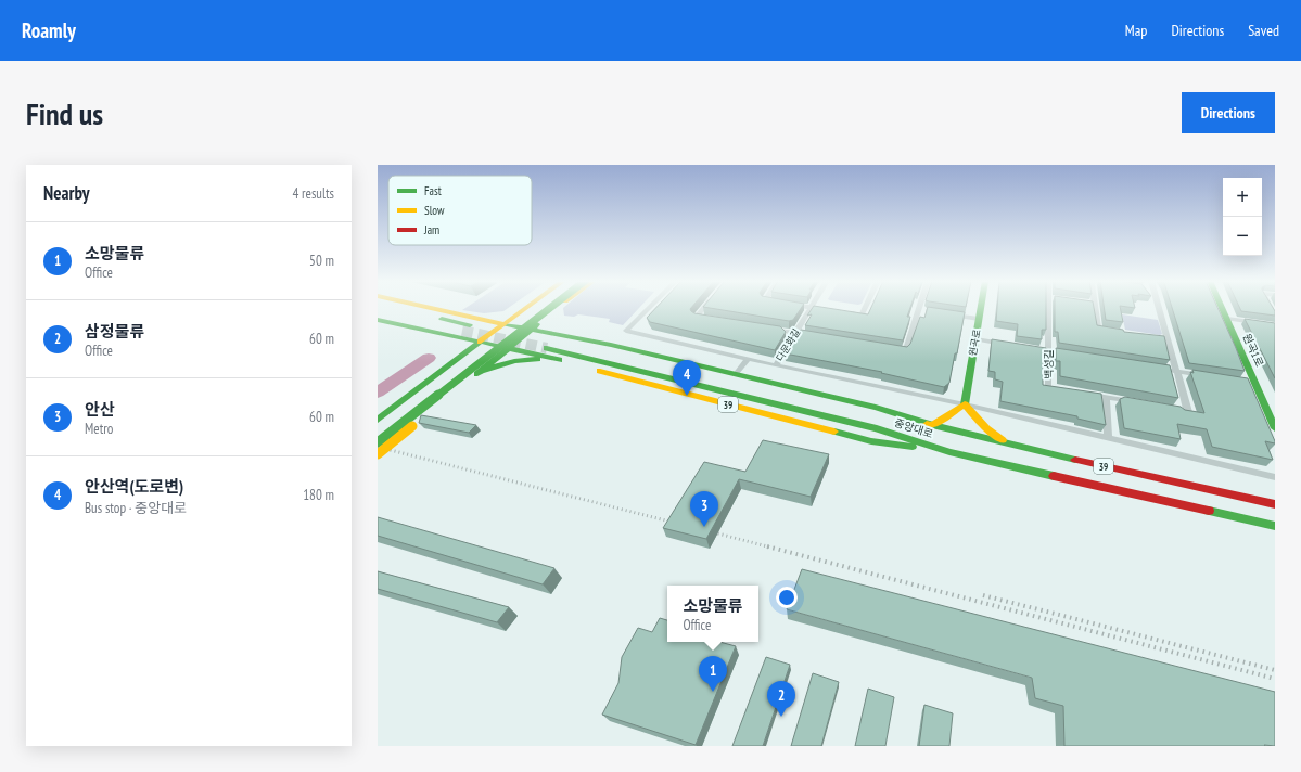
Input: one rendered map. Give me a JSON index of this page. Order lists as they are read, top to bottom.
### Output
{
  "streets": {
    "main road": [
      "원곡로",
      "원곡1로",
      "39",
      "중앙대로"
    ],
    "street": ["다문화길", "백성길"]
  },
  "crossings": [
    ["39", "중앙대로"]
  ],
  "legend": ["Fast", "Slow", "Jam"],
  "page": {
    "header": "Roamly",
    "nav": ["Map", "Directions", "Saved"],
    "buttons": "Directions",
    "title": "Find us",
    "heading": ["Nearby", "4 results"],
    "map_buttons": ["+", "−"],
    "list": [
      {
        "mark": "1",
        "name": "소망물류",
        "note": "Office",
        "value": "50 m"
      },
      {
        "mark": "2",
        "name": "삼정물류",
        "note": "Office",
        "value": "60 m"
      },
      {
        "mark": "3",
        "name": "안산",
        "note": "Metro",
        "value": "60 m"
      },
      {
        "mark": "4",
        "name": "안산역(도로변)",
        "note": "Bus stop · 중앙대로",
        "value": "180 m"
      }
    ],
    "pins": [
      "4",
      "3",
      "1",
      "2"
    ],
    "popup": ["소망물류", "Office"]
  }
}
